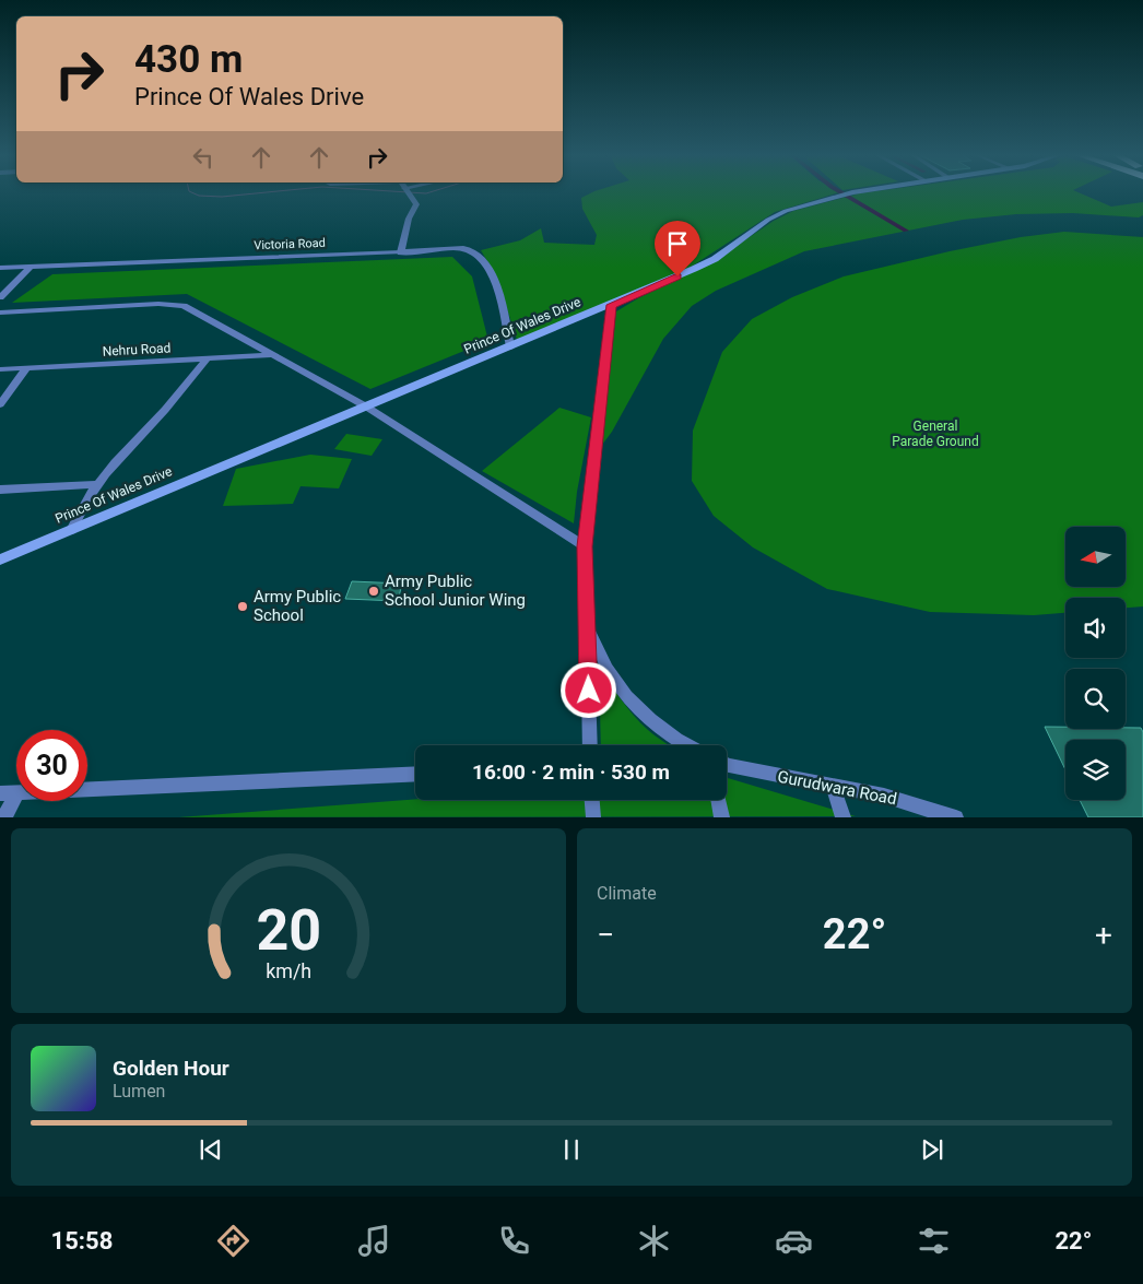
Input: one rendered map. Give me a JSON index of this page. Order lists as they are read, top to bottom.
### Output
{
  "streets": {
    "main road": ["Prince Of Wales Drive"],
    "street": ["Victoria Road", "Nehru Road", "Gurudwara Road"]
  },
  "crossings": [
    ["Victoria Road", "Prince Of Wales Drive"]
  ],
  "parks": ["General Parade Ground"],
  "places": ["Army Public School Junior Wing", "Army Public School"],
  "north": "left",
  "page": {
    "turn": ["430 m", "Prince Of Wales Drive"],
    "limit": "30",
    "trip": "16:00 · 2 min · 530 m",
    "tile": "Climate",
    "heat": ["−", "22°", "+"],
    "song": ["Golden Hour", "Lumen"],
    "tabs": ["15:58", "22°"],
    "gauge": ["20", "km/h"]
  }
}
